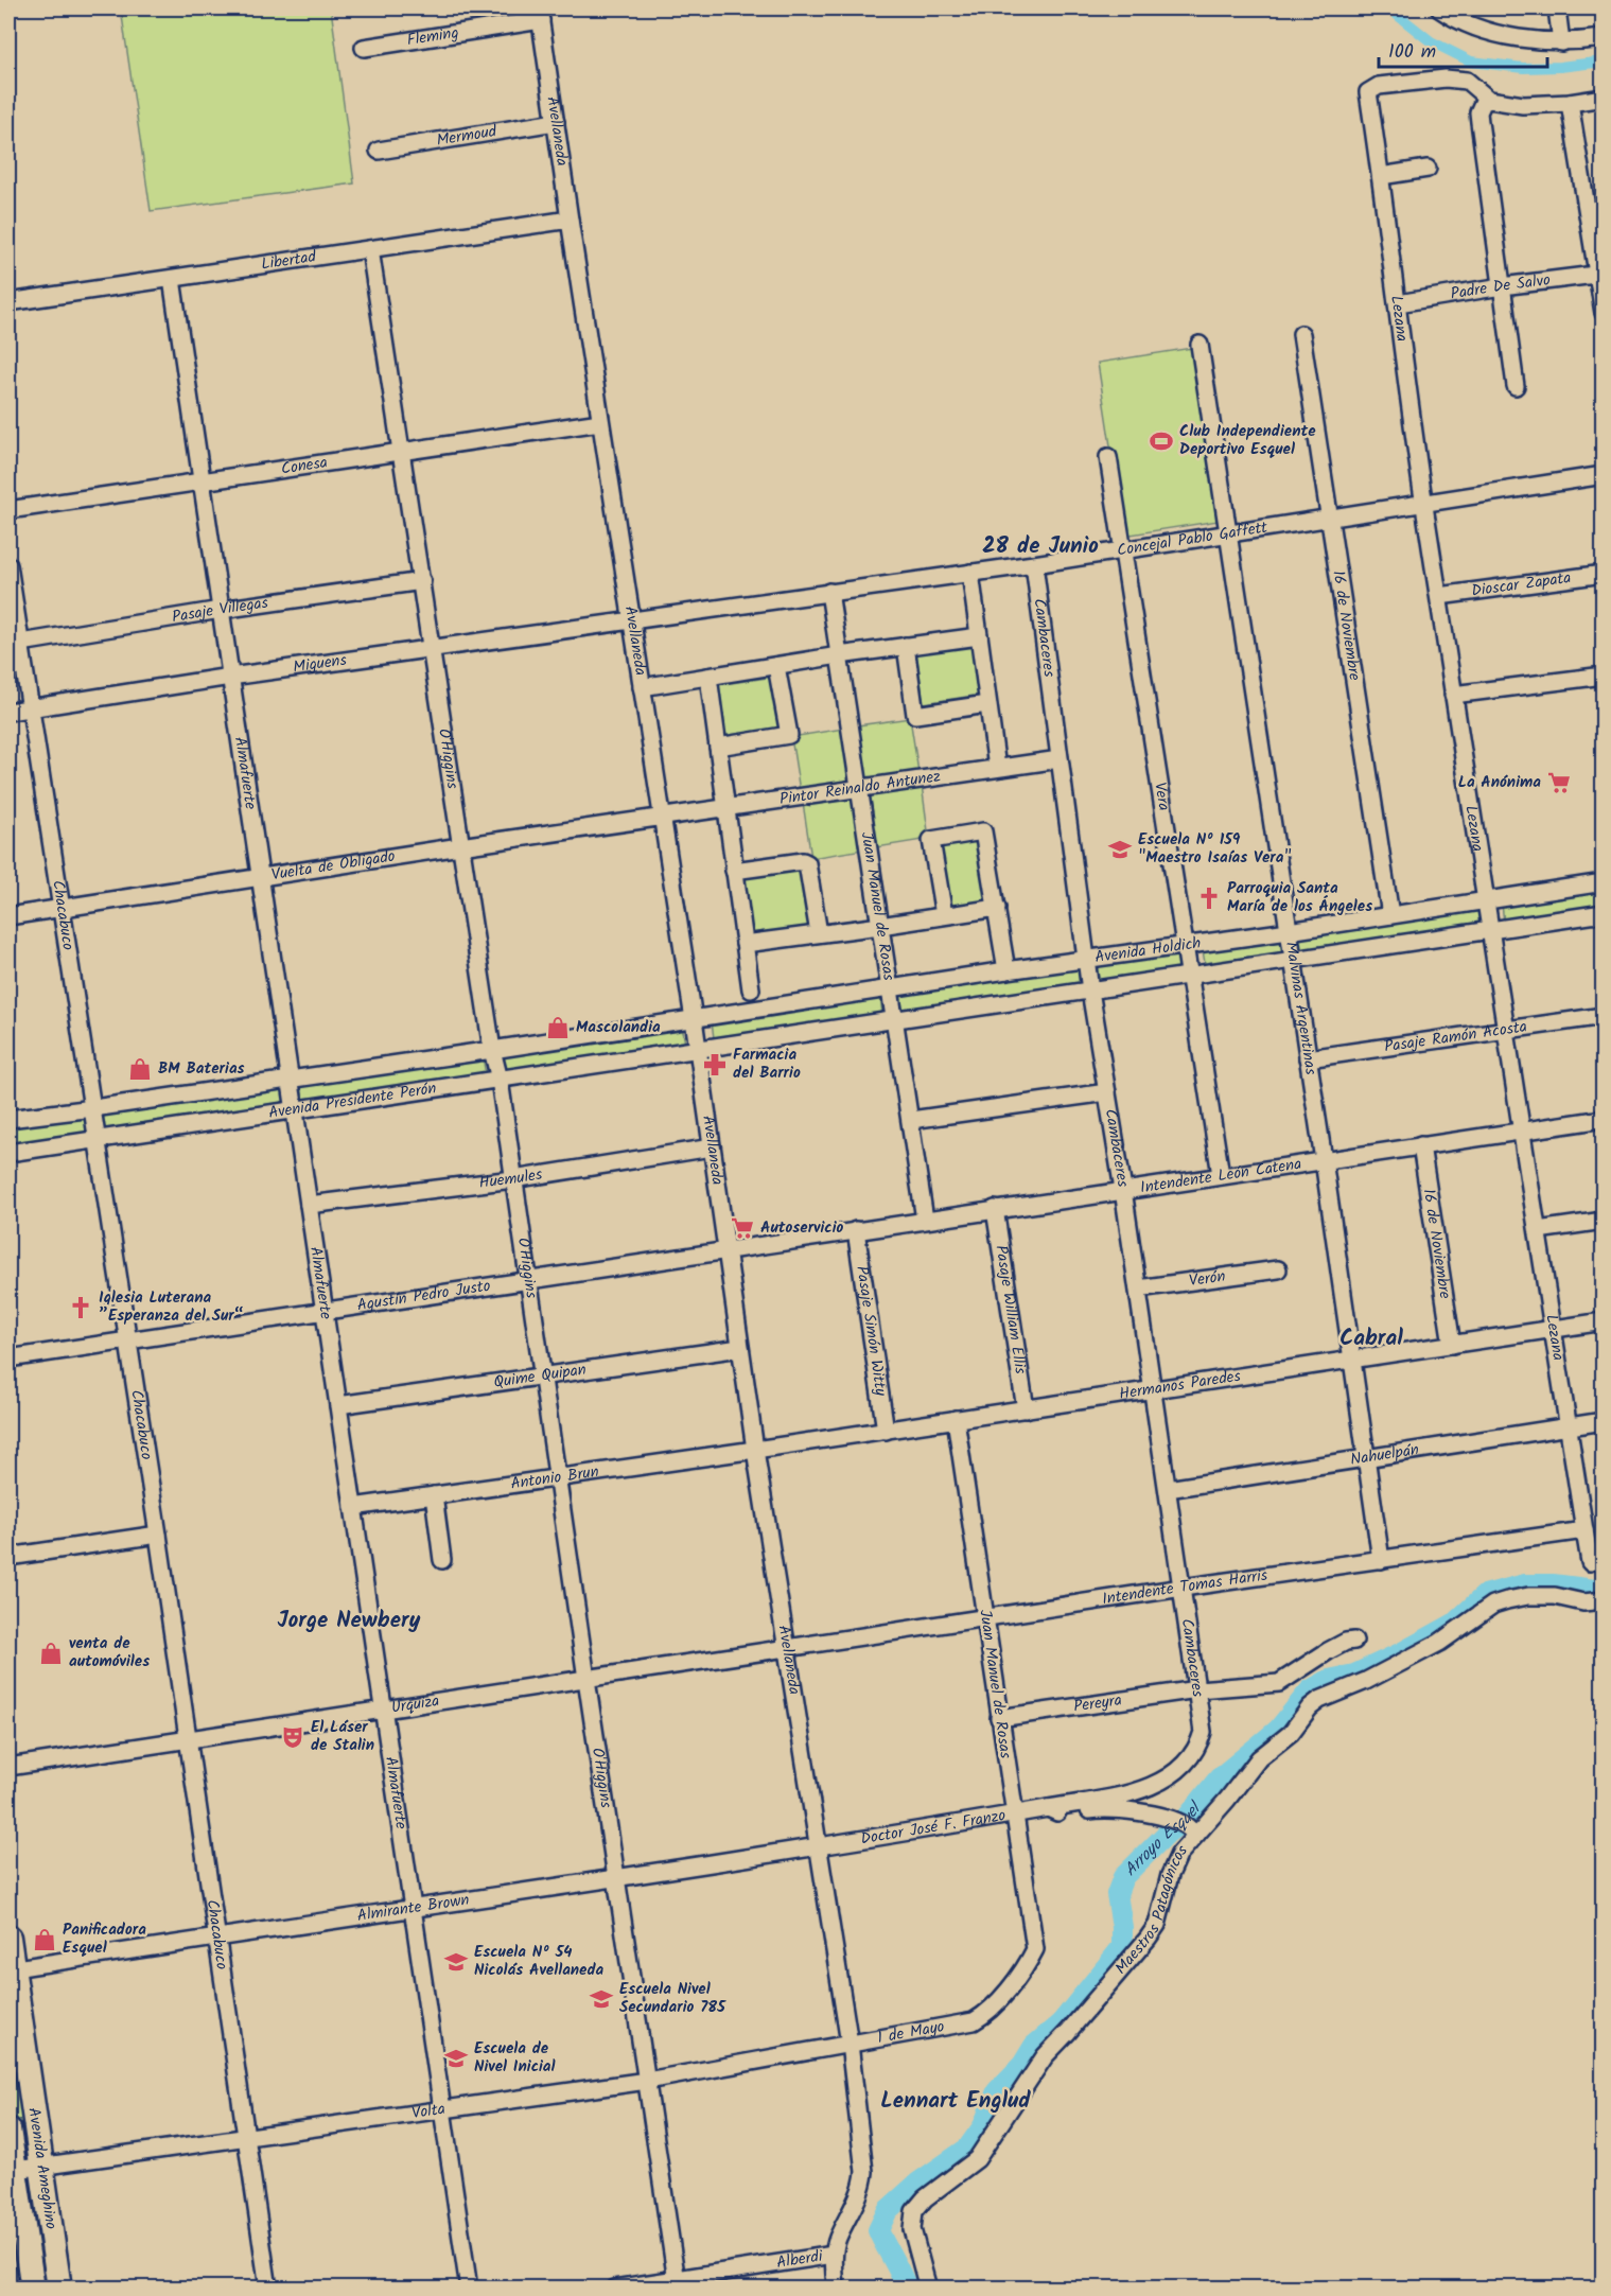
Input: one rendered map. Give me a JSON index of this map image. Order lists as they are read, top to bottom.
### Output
{
  "streets": {
    "highway": ["Avenida Ameghino"],
    "street": [
      "Fleming",
      "Avellaneda",
      "Mermoud",
      "Libertad",
      "Padre De Salvo",
      "Lezana",
      "Conesa",
      "Concejal Pablo Gaffett",
      "Dioscar Zapata",
      "Pasaje Villegas",
      "16 de Noviembre",
      "Cambaceres",
      "Miguens",
      "O'Higgins",
      "Almafuerte",
      "Pintor Reinaldo Antunez",
      "Vera",
      "Vuelta de Obligado",
      "Juan Manuel de Rosas",
      "Chacabuco",
      "Avenida Holdich",
      "Malvinas Argentinas",
      "Pasaje Ramón Acosta",
      "Avenida Presidente Perón",
      "Intendente León Catena",
      "Huemules",
      "Verón",
      "Agustín Pedro Justo",
      "Pasaje William Ellis",
      "Pasaje Simón Witty",
      "Quime Quipan",
      "Hermanos Paredes",
      "Nahuelpán",
      "Antonio Brun",
      "Intendente Tomas Harris",
      "Urquiza",
      "Pereyra",
      "Doctor José F. Franzo",
      "Almirante Brown",
      "Maestros Patagónicos",
      "1 de Mayo",
      "Volta",
      "Alberdi"
    ]
  },
  "crossings": [
    ["Fleming", "Avellaneda"],
    ["Avellaneda", "Mermoud"],
    ["Avellaneda", "Libertad"],
    ["Avellaneda", "Conesa"],
    ["Avellaneda", "Concejal Pablo Gaffett"],
    ["Avellaneda", "Miguens"],
    ["Avellaneda", "Pintor Reinaldo Antunez"],
    ["Avellaneda", "Vuelta de Obligado"],
    ["Avellaneda", "Avenida Holdich"],
    ["Avellaneda", "Avenida Presidente Perón"],
    ["Avellaneda", "Intendente León Catena"],
    ["Avellaneda", "Huemules"],
    ["Avellaneda", "Agustín Pedro Justo"],
    ["Avellaneda", "Quime Quipan"],
    ["Avellaneda", "Hermanos Paredes"],
    ["Avellaneda", "Antonio Brun"],
    ["Avellaneda", "Intendente Tomas Harris"],
    ["Avellaneda", "Urquiza"],
    ["Avellaneda", "Doctor José F. Franzo"],
    ["Avellaneda", "Almirante Brown"],
    ["Avellaneda", "1 de Mayo"],
    ["Avellaneda", "Volta"],
    ["Avellaneda", "Alberdi"],
    ["Libertad", "O'Higgins"],
    ["Libertad", "Almafuerte"],
    ["Padre De Salvo", "Lezana"],
    ["Lezana", "Concejal Pablo Gaffett"],
    ["Lezana", "Dioscar Zapata"],
    ["Lezana", "Avenida Holdich"],
    ["Lezana", "Pasaje Ramón Acosta"],
    ["Lezana", "Intendente León Catena"],
    ["Lezana", "Hermanos Paredes"],
    ["Lezana", "Nahuelpán"],
    ["Lezana", "Intendente Tomas Harris"],
    ["Conesa", "O'Higgins"],
    ["Conesa", "Almafuerte"],
    ["Concejal Pablo Gaffett", "16 de Noviembre"],
    ["Concejal Pablo Gaffett", "Cambaceres"],
    ["Concejal Pablo Gaffett", "Miguens"],
    ["Concejal Pablo Gaffett", "Vera"],
    ["Concejal Pablo Gaffett", "Juan Manuel de Rosas"],
    ["Concejal Pablo Gaffett", "Malvinas Argentinas"],
    ["Pasaje Villegas", "O'Higgins"],
    ["Pasaje Villegas", "Almafuerte"],
    ["Pasaje Villegas", "Chacabuco"],
    ["16 de Noviembre", "Avenida Holdich"],
    ["16 de Noviembre", "Intendente León Catena"],
    ["16 de Noviembre", "Hermanos Paredes"],
    ["Cambaceres", "Pintor Reinaldo Antunez"],
    ["Cambaceres", "Avenida Holdich"],
    ["Cambaceres", "Intendente León Catena"],
    ["Cambaceres", "Verón"],
    ["Cambaceres", "Hermanos Paredes"],
    ["Cambaceres", "Nahuelpán"],
    ["Cambaceres", "Intendente Tomas Harris"],
    ["Cambaceres", "Pereyra"],
    ["Cambaceres", "Doctor José F. Franzo"],
    ["Miguens", "O'Higgins"],
    ["Miguens", "Almafuerte"],
    ["Miguens", "Chacabuco"],
    ["O'Higgins", "Vuelta de Obligado"],
    ["O'Higgins", "Avenida Presidente Perón"],
    ["O'Higgins", "Huemules"],
    ["O'Higgins", "Agustín Pedro Justo"],
    ["O'Higgins", "Quime Quipan"],
    ["O'Higgins", "Antonio Brun"],
    ["O'Higgins", "Urquiza"],
    ["O'Higgins", "Almirante Brown"],
    ["O'Higgins", "Volta"],
    ["O'Higgins", "Alberdi"],
    ["Almafuerte", "Vuelta de Obligado"],
    ["Almafuerte", "Avenida Presidente Perón"],
    ["Almafuerte", "Huemules"],
    ["Almafuerte", "Agustín Pedro Justo"],
    ["Almafuerte", "Quime Quipan"],
    ["Almafuerte", "Antonio Brun"],
    ["Almafuerte", "Urquiza"],
    ["Almafuerte", "Almirante Brown"],
    ["Almafuerte", "Volta"],
    ["Pintor Reinaldo Antunez", "Vuelta de Obligado"],
    ["Pintor Reinaldo Antunez", "Juan Manuel de Rosas"],
    ["Vera", "Avenida Holdich"],
    ["Vera", "Intendente León Catena"],
    ["Vuelta de Obligado", "Chacabuco"],
    ["Juan Manuel de Rosas", "Avenida Holdich"],
    ["Juan Manuel de Rosas", "Intendente León Catena"],
    ["Juan Manuel de Rosas", "Hermanos Paredes"],
    ["Juan Manuel de Rosas", "Intendente Tomas Harris"],
    ["Juan Manuel de Rosas", "Pereyra"],
    ["Juan Manuel de Rosas", "Doctor José F. Franzo"],
    ["Juan Manuel de Rosas", "1 de Mayo"],
    ["Chacabuco", "Avenida Presidente Perón"],
    ["Chacabuco", "Agustín Pedro Justo"],
    ["Chacabuco", "Urquiza"],
    ["Chacabuco", "Almirante Brown"],
    ["Chacabuco", "Volta"],
    ["Avenida Holdich", "Malvinas Argentinas"],
    ["Avenida Holdich", "Avenida Presidente Perón"],
    ["Malvinas Argentinas", "Pasaje Ramón Acosta"],
    ["Malvinas Argentinas", "Intendente León Catena"],
    ["Malvinas Argentinas", "Hermanos Paredes"],
    ["Malvinas Argentinas", "Nahuelpán"],
    ["Malvinas Argentinas", "Intendente Tomas Harris"],
    ["Intendente León Catena", "Agustín Pedro Justo"],
    ["Intendente León Catena", "Pasaje William Ellis"],
    ["Intendente León Catena", "Pasaje Simón Witty"],
    ["Pasaje William Ellis", "Hermanos Paredes"],
    ["Pasaje Simón Witty", "Hermanos Paredes"],
    ["Hermanos Paredes", "Antonio Brun"],
    ["Intendente Tomas Harris", "Urquiza"],
    ["Doctor José F. Franzo", "Almirante Brown"],
    ["Doctor José F. Franzo", "Maestros Patagónicos"],
    ["Almirante Brown", "Avenida Ameghino"],
    ["1 de Mayo", "Volta"],
    ["Volta", "Avenida Ameghino"]
  ],
  "districts": [
    "28 de Junio",
    "Cabral",
    "Jorge Newbery",
    "Lennart Englud"
  ],
  "water": ["Arroyo Esquel"],
  "places": {
    "sports": ["Club Independiente Deportivo Esquel"],
    "supermarket": ["La Anónima", "Autoservicio"],
    "school or university": [
      "Escuela Nº 159 \"Maestro Isaías Vera\"",
      "Escuela Nº 54 Nicolás Avellaneda",
      "Escuela Nivel Secundario 785",
      "Escuela de Nivel Inicial"
    ],
    "church": ["Parroquia Santa María de los Ángeles", "Iglesia Luterana ”Esperanza del Sur“"],
    "shop": [
      "Mascolandia",
      "BM Baterias",
      "venta de automóviles",
      "Panificadora Esquel"
    ],
    "pharmacy": ["Farmacia del Barrio"],
    "theatre": ["El Láser de Stalin"]
  },
  "scale_bar": "100 m"
}
